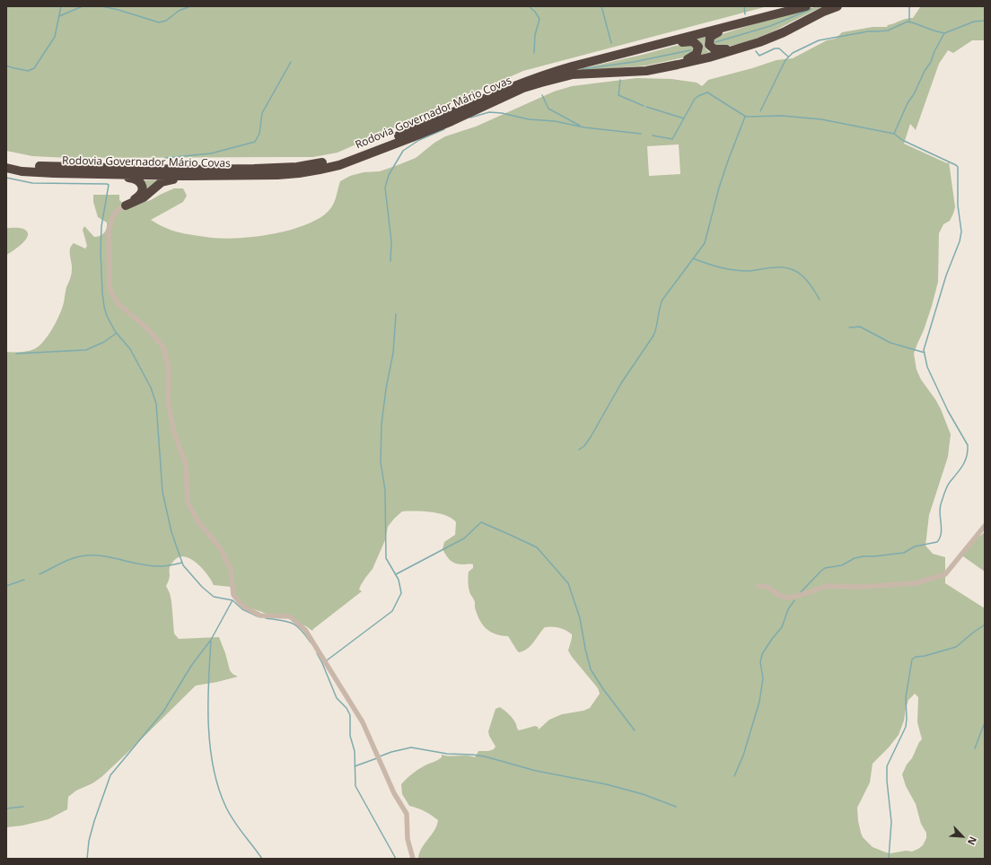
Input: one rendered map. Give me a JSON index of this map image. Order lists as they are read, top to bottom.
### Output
{
  "streets": {
    "highway": ["Rodovia Governador Mário Covas"]
  },
  "north": "bottom right"
}
